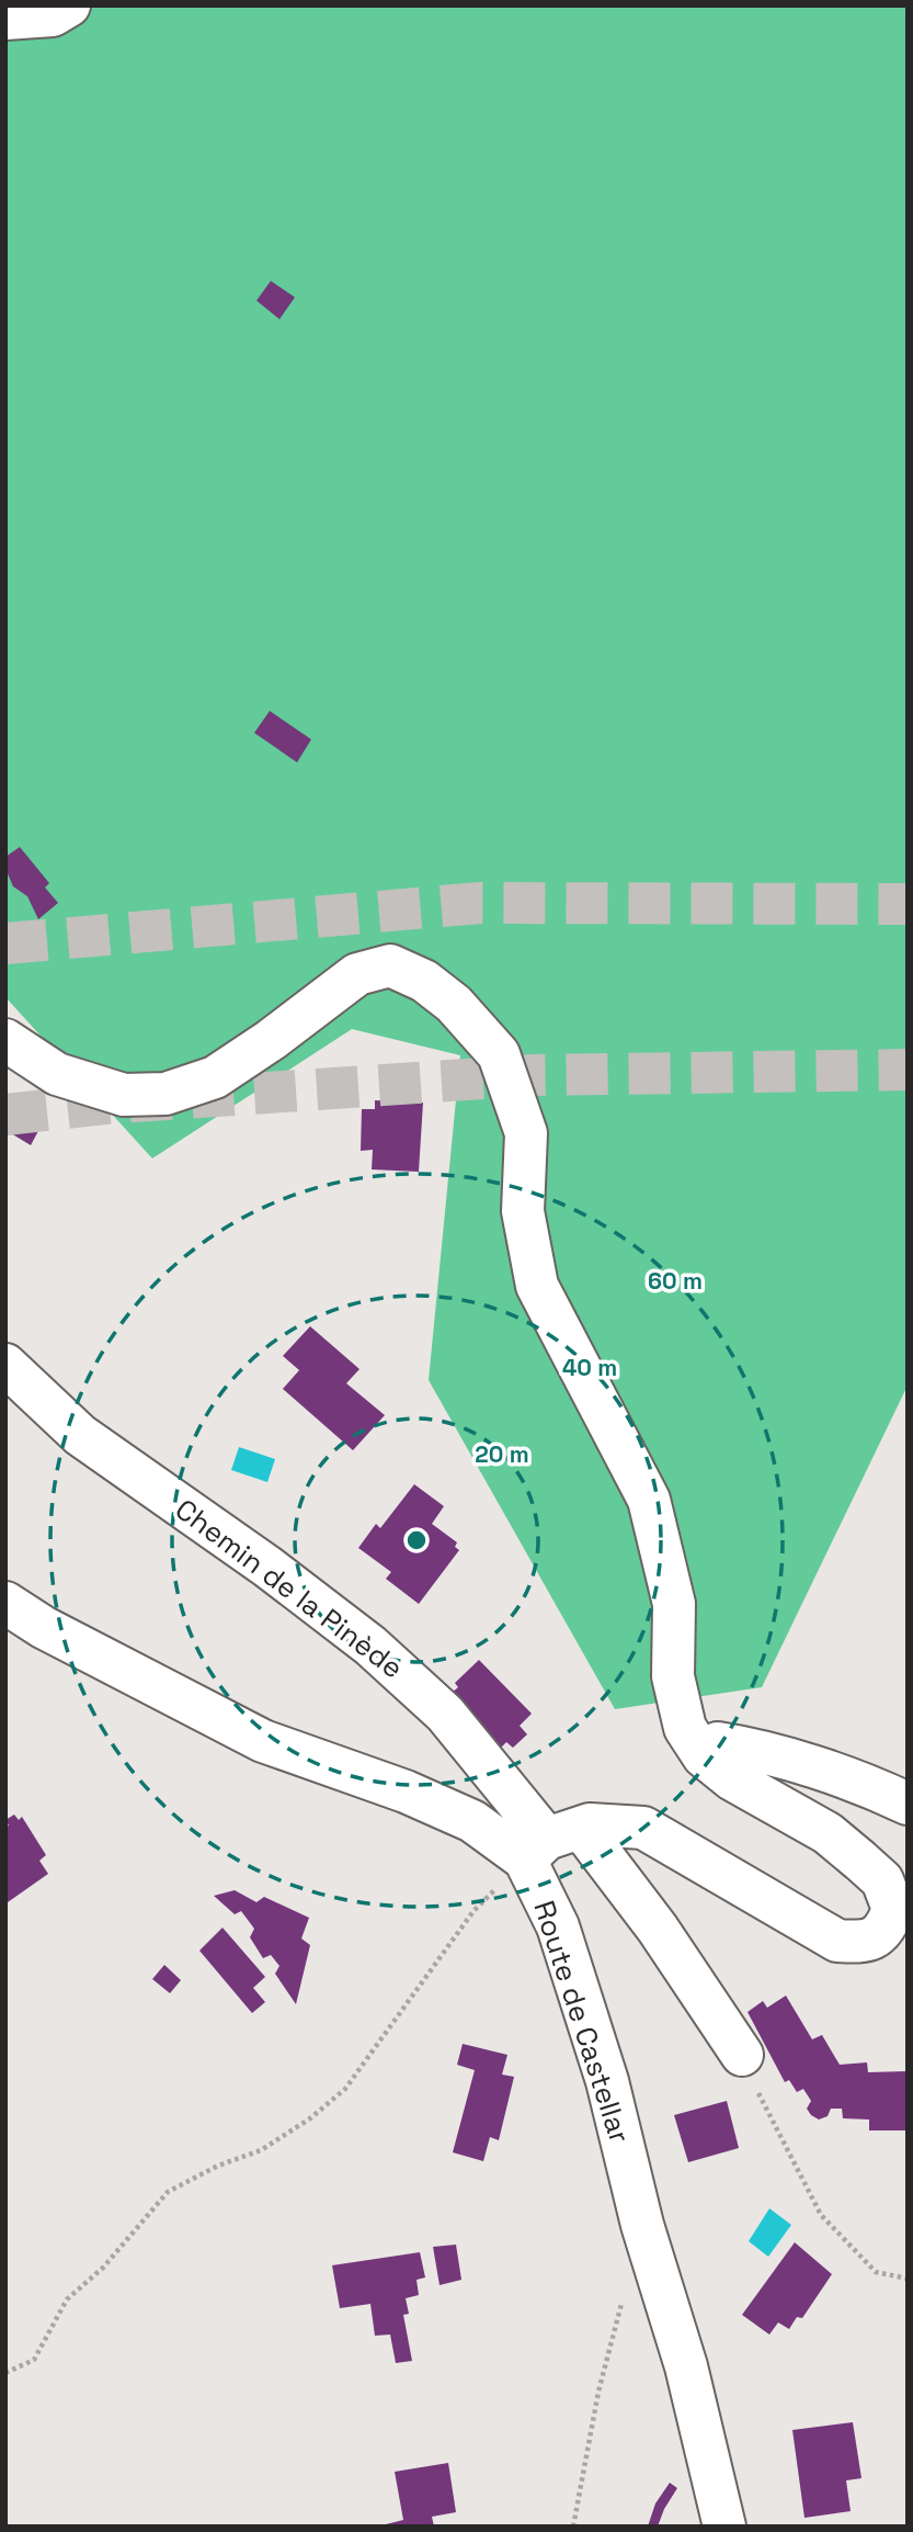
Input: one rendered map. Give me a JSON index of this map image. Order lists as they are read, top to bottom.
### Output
{
  "streets": {
    "street": ["Chemin de la Pinède", "Route de Castellar"]
  },
  "crossings": [
    ["Chemin de la Pinède", "Route de Castellar"]
  ],
  "rings": ["60 m", "40 m", "20 m"]
}
